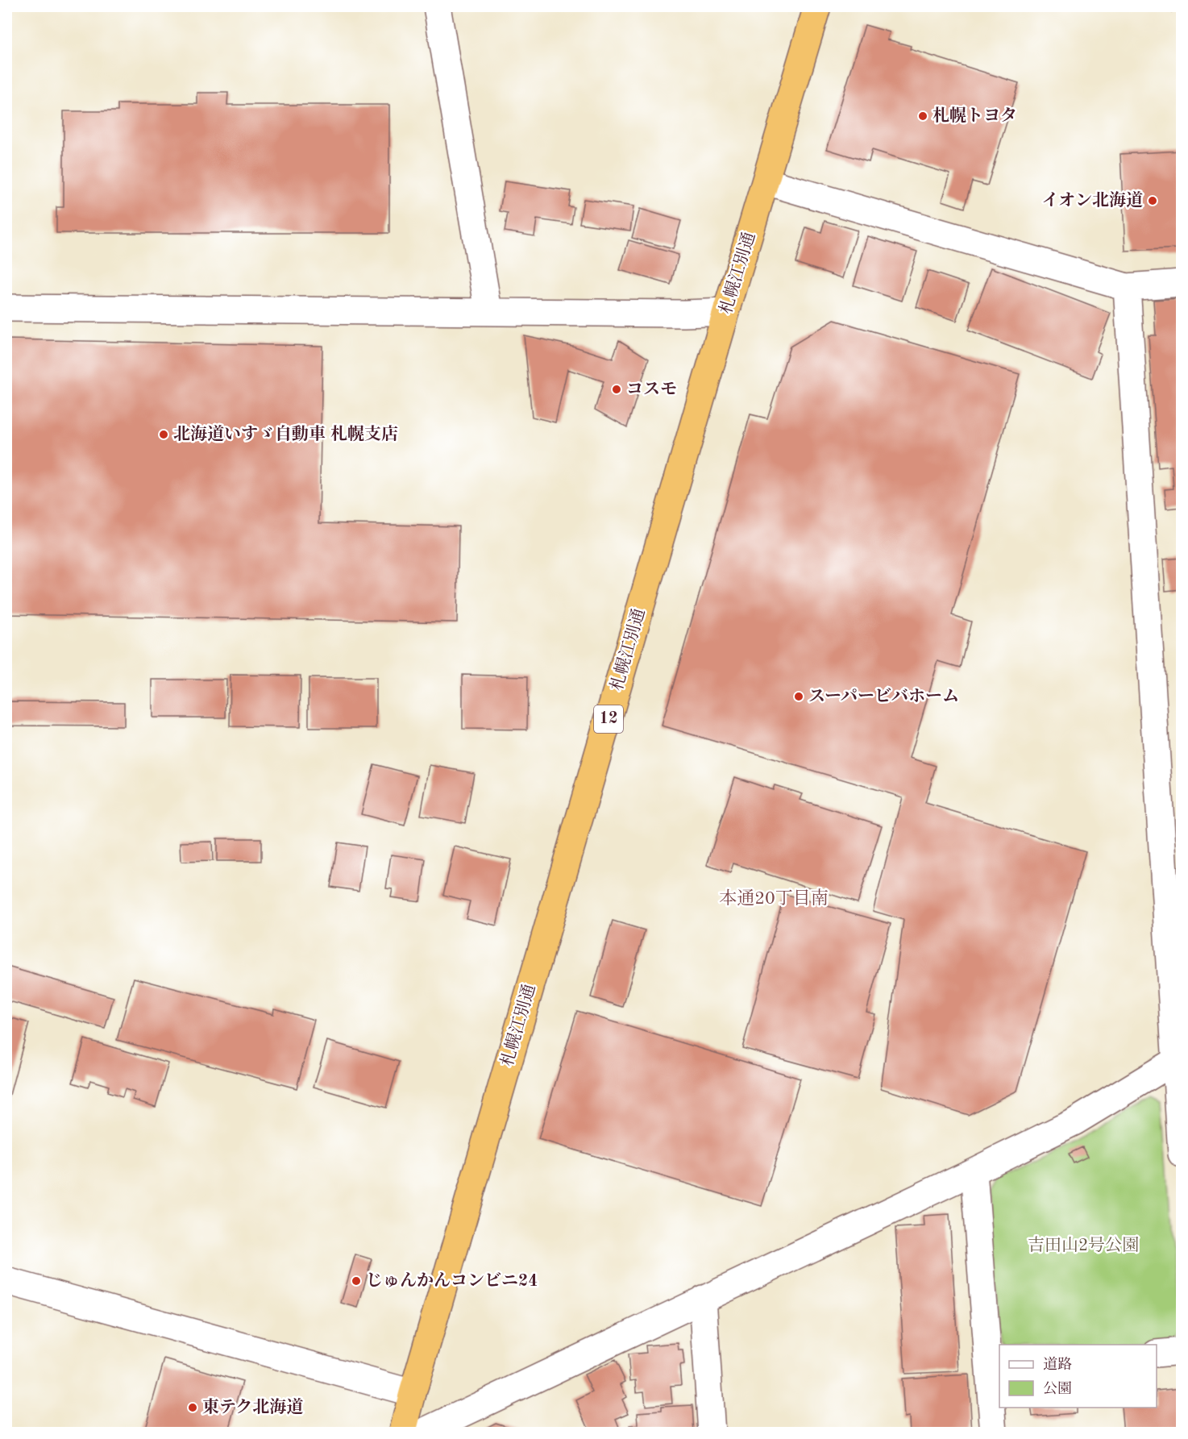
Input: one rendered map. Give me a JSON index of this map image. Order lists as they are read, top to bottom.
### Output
{
  "streets": {
    "highway": ["札幌江別通", "12"]
  },
  "districts": ["本通20丁目南"],
  "parks": ["吉田山2号公園"],
  "places": [
    "札幌トヨタ",
    "イオン北海道",
    "コスモ",
    "北海道いすゞ自動車 札幌支店",
    "スーパービバホーム",
    "じゅんかんコンビニ24",
    "東テク北海道"
  ],
  "legend": ["道路", "公園"]
}
